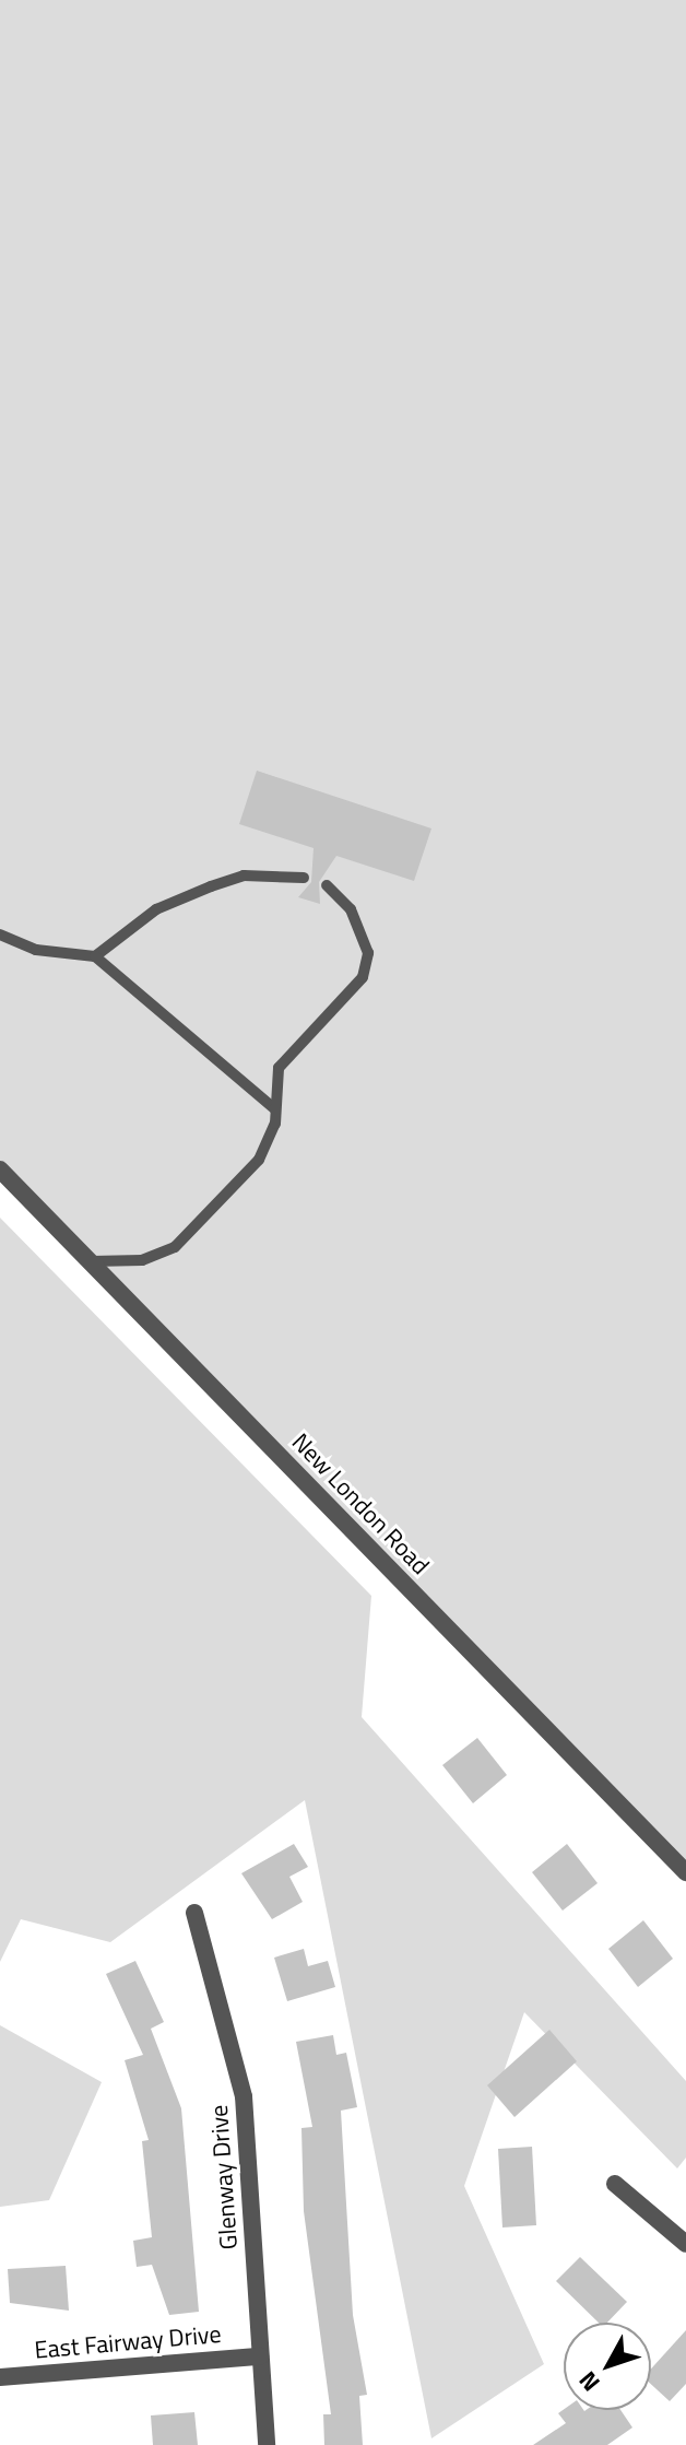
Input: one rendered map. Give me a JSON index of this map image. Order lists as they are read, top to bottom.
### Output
{
  "streets": {
    "street": ["New London Road", "Glenway Drive", "East Fairway Drive"]
  },
  "crossings": [
    ["Glenway Drive", "East Fairway Drive"]
  ],
  "north": "bottom left"
}
